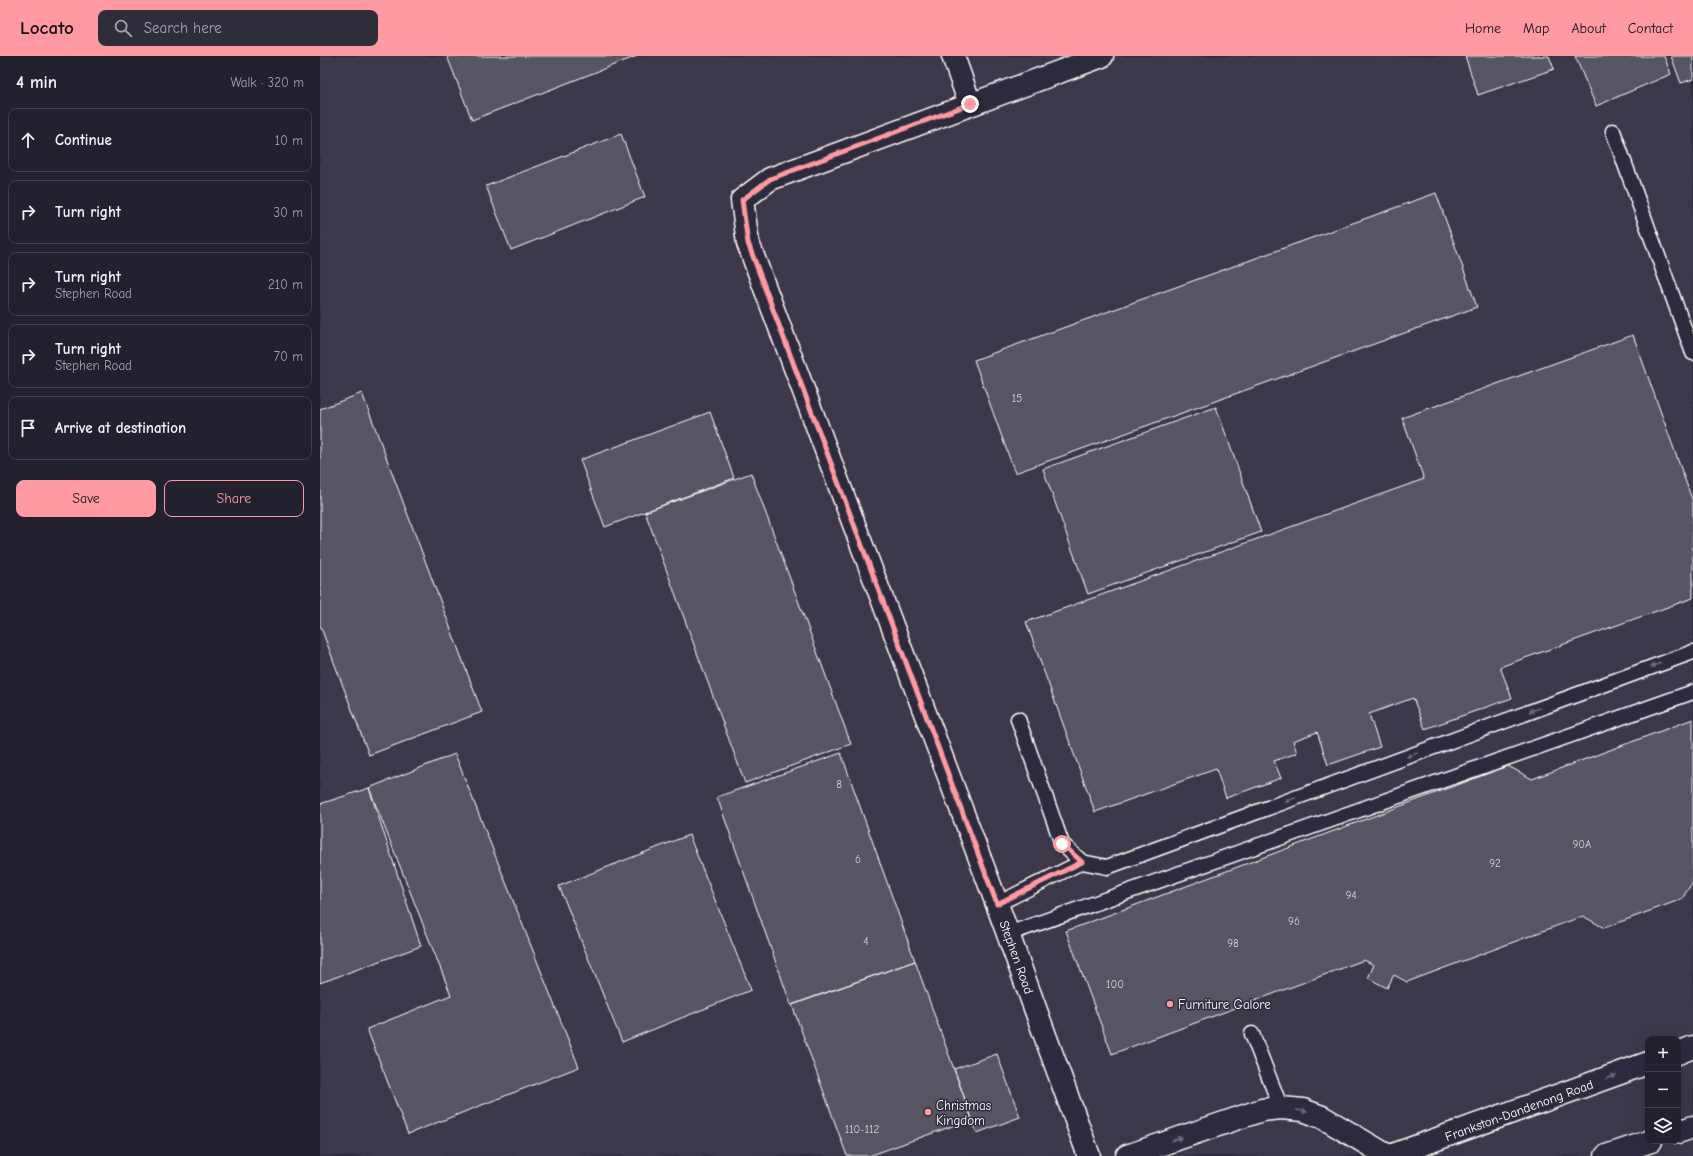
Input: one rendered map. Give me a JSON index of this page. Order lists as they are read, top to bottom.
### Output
{
  "streets": {
    "main road": ["Stephen Road", "Frankston-Dandenong Road"]
  },
  "one_way": ["Frankston-Dandenong Road"],
  "places": ["Furniture Galore", "Christmas Kingdom"],
  "house_numbers": [
    "15",
    "8",
    "90A",
    "6",
    "92",
    "94",
    "96",
    "4",
    "98",
    "100",
    "110-112"
  ],
  "page": {
    "header": "Locato",
    "search": "Search here",
    "nav": [
      "Home",
      "Map",
      "About",
      "Contact"
    ],
    "heading": ["4 min", "Walk · 320 m"],
    "list": [
      ["Continue", "10 m"],
      ["Turn right", "30 m"],
      ["Turn right", "Stephen Road", "210 m"],
      ["Turn right", "Stephen Road", "70 m"],
      "Arrive at destination"
    ],
    "buttons": ["Save", "Share"],
    "map_buttons": ["+", "−"]
  }
}
